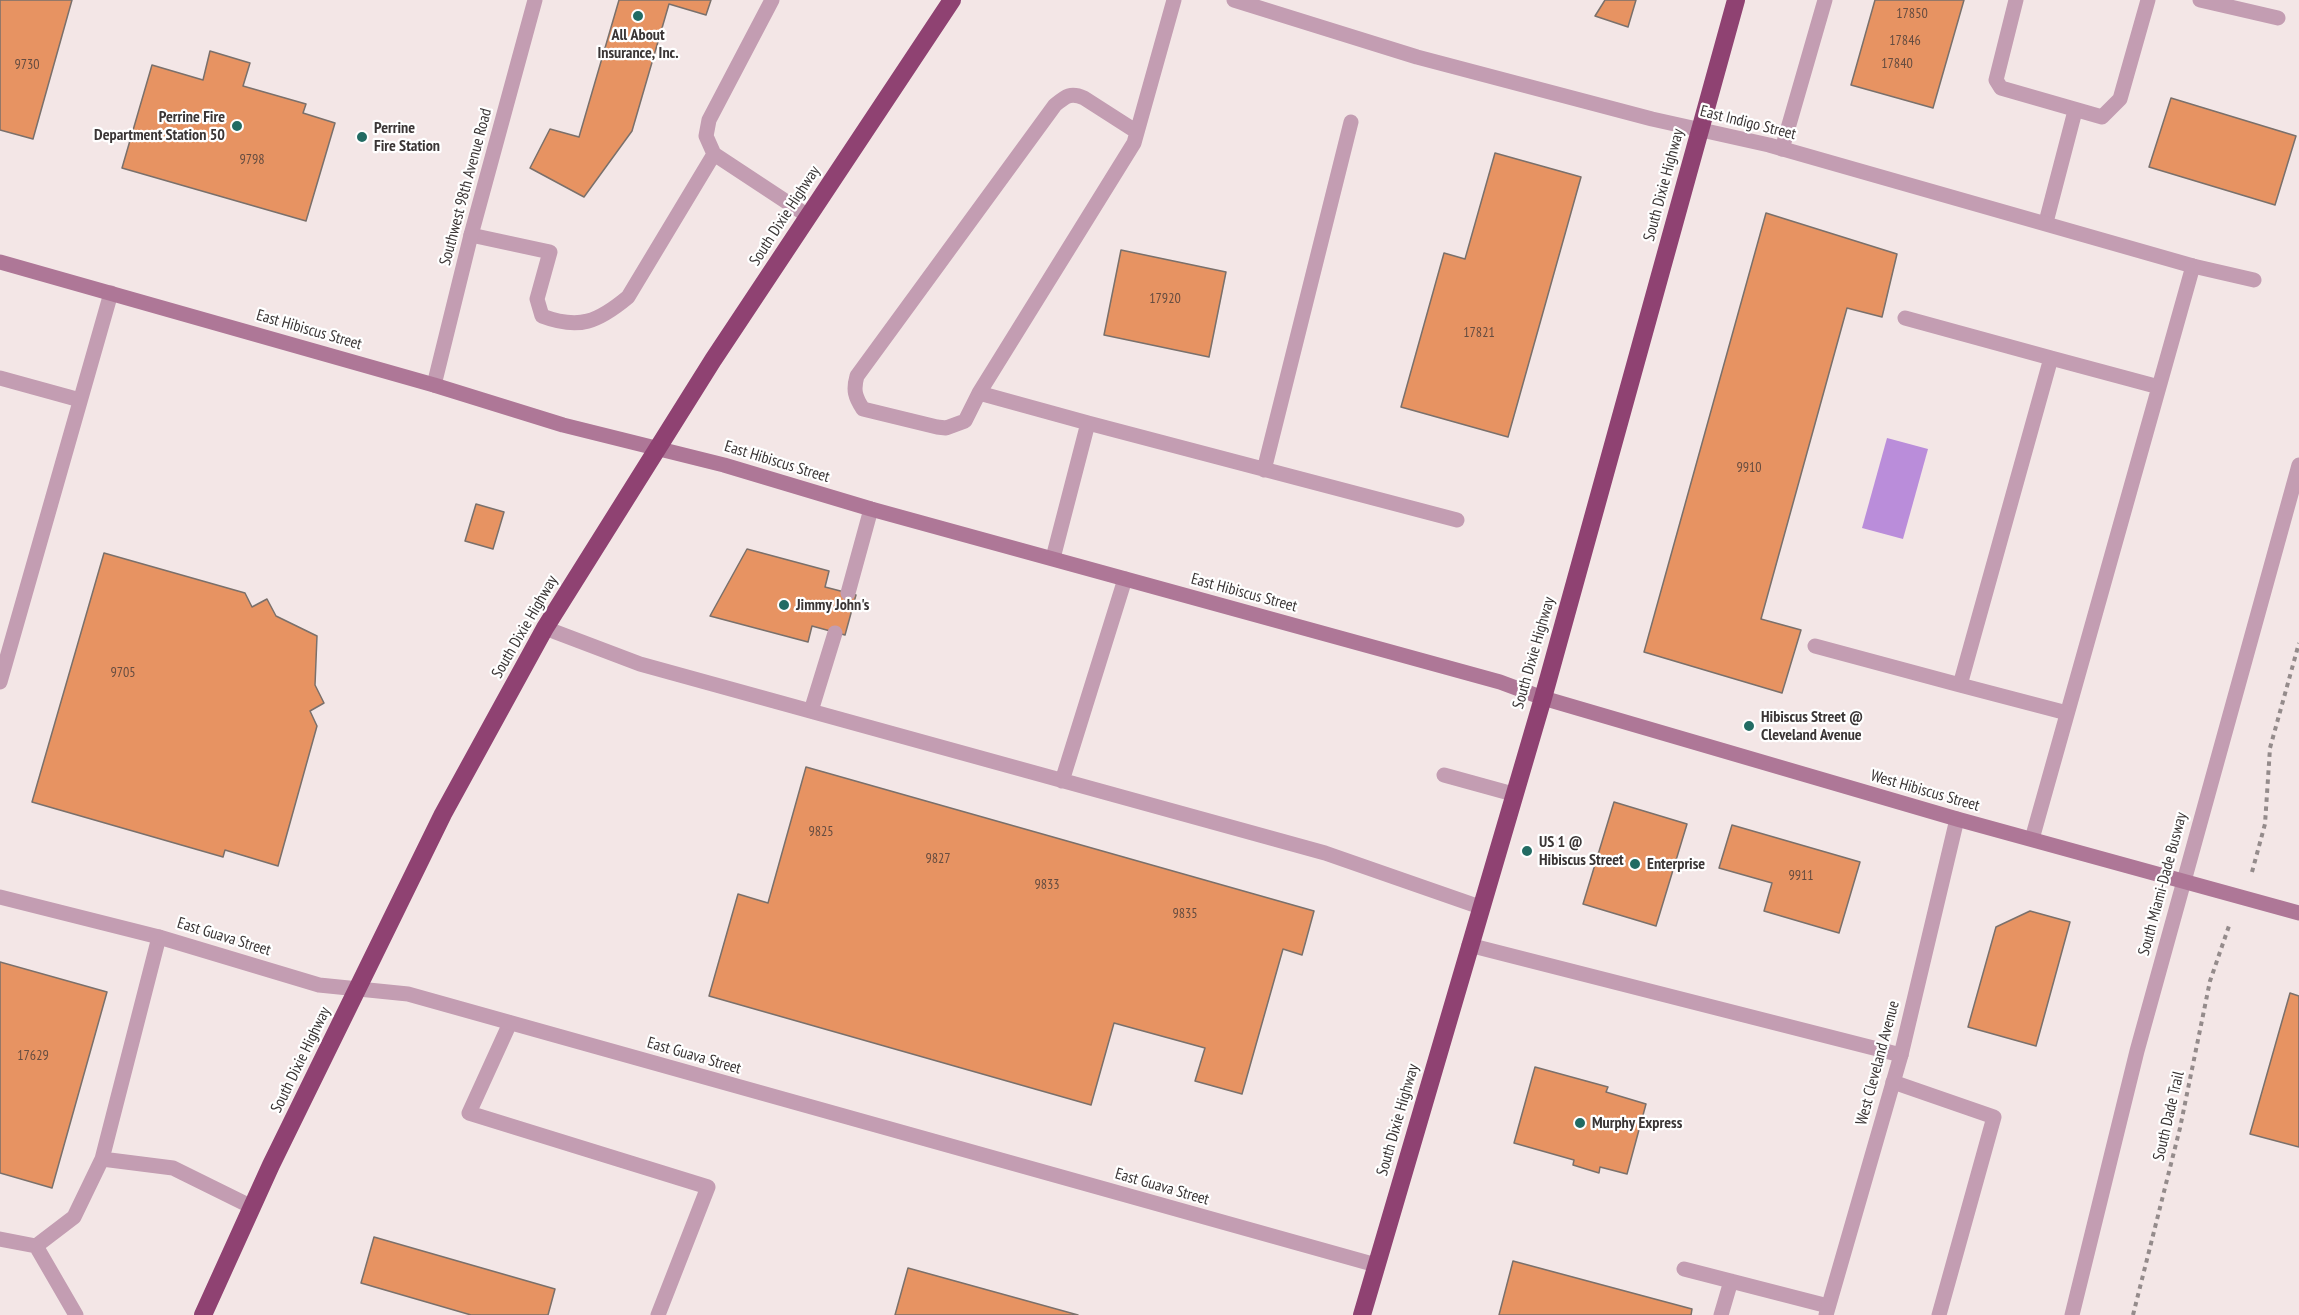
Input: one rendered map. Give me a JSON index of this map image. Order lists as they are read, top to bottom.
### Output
{
  "streets": {
    "highway": ["South Dixie Highway"],
    "street": [
      "East Indigo Street",
      "Southwest 98th Avenue Road",
      "East Hibiscus Street",
      "West Hibiscus Street",
      "South Miami-Dade Busway",
      "East Guava Street",
      "West Cleveland Avenue"
    ],
    "path": ["South Dade Trail"]
  },
  "crossings": [
    ["East Indigo Street", "South Dixie Highway"],
    ["South Dixie Highway", "East Hibiscus Street"],
    ["South Dixie Highway", "West Hibiscus Street"],
    ["South Dixie Highway", "East Guava Street"],
    ["Southwest 98th Avenue Road", "East Hibiscus Street"],
    ["East Hibiscus Street", "West Hibiscus Street"],
    ["West Hibiscus Street", "South Miami-Dade Busway"],
    ["West Hibiscus Street", "West Cleveland Avenue"]
  ],
  "places": [
    "All About Insurance, Inc.",
    "Perrine Fire Department Station 50",
    "Perrine Fire Station",
    "Jimmy John's",
    "Hibiscus Street @ Cleveland Avenue",
    "US 1 @ Hibiscus Street",
    "Enterprise",
    "Murphy Express"
  ],
  "house_numbers": [
    "17850",
    "17846",
    "17840",
    "9730",
    "9798",
    "17920",
    "17821",
    "9910",
    "9705",
    "9825",
    "9827",
    "9911",
    "9833",
    "9835",
    "17629"
  ]
}
